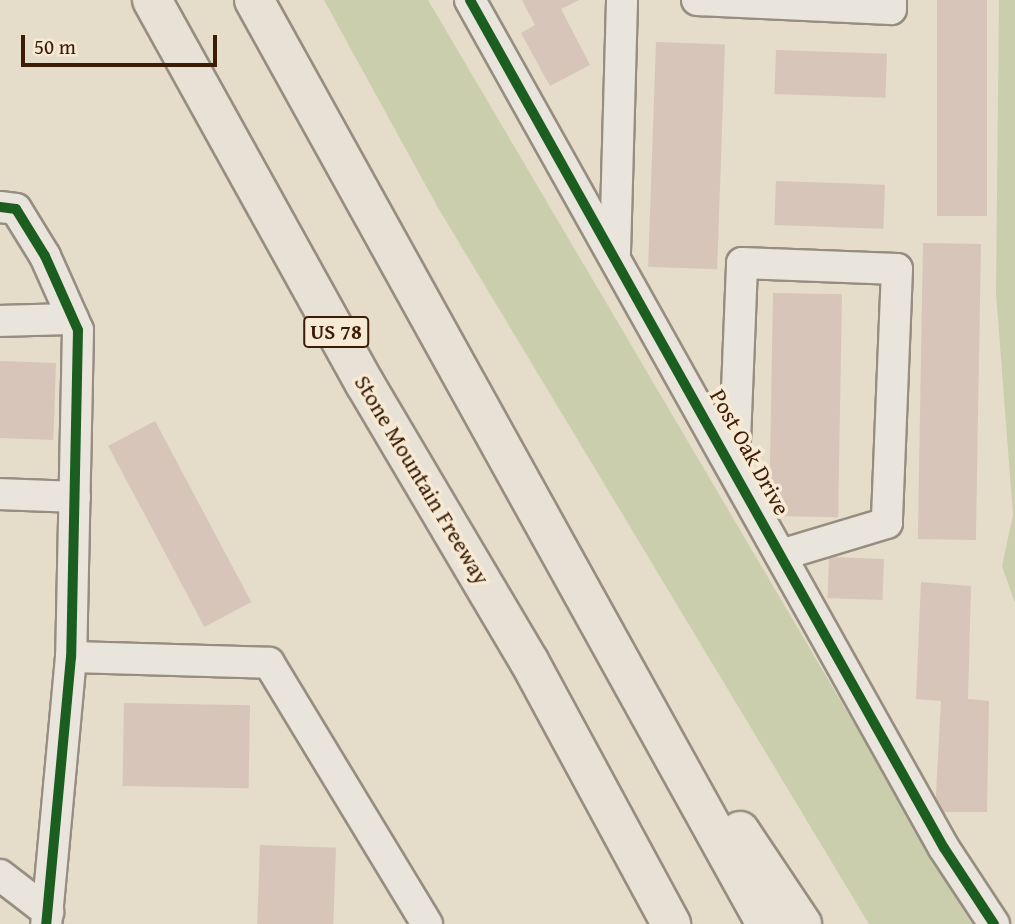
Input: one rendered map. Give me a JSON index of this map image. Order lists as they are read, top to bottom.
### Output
{
  "streets": {
    "highway": ["US 78", "Stone Mountain Freeway"],
    "street": ["Post Oak Drive"]
  },
  "scale_bar": "50 m"
}
